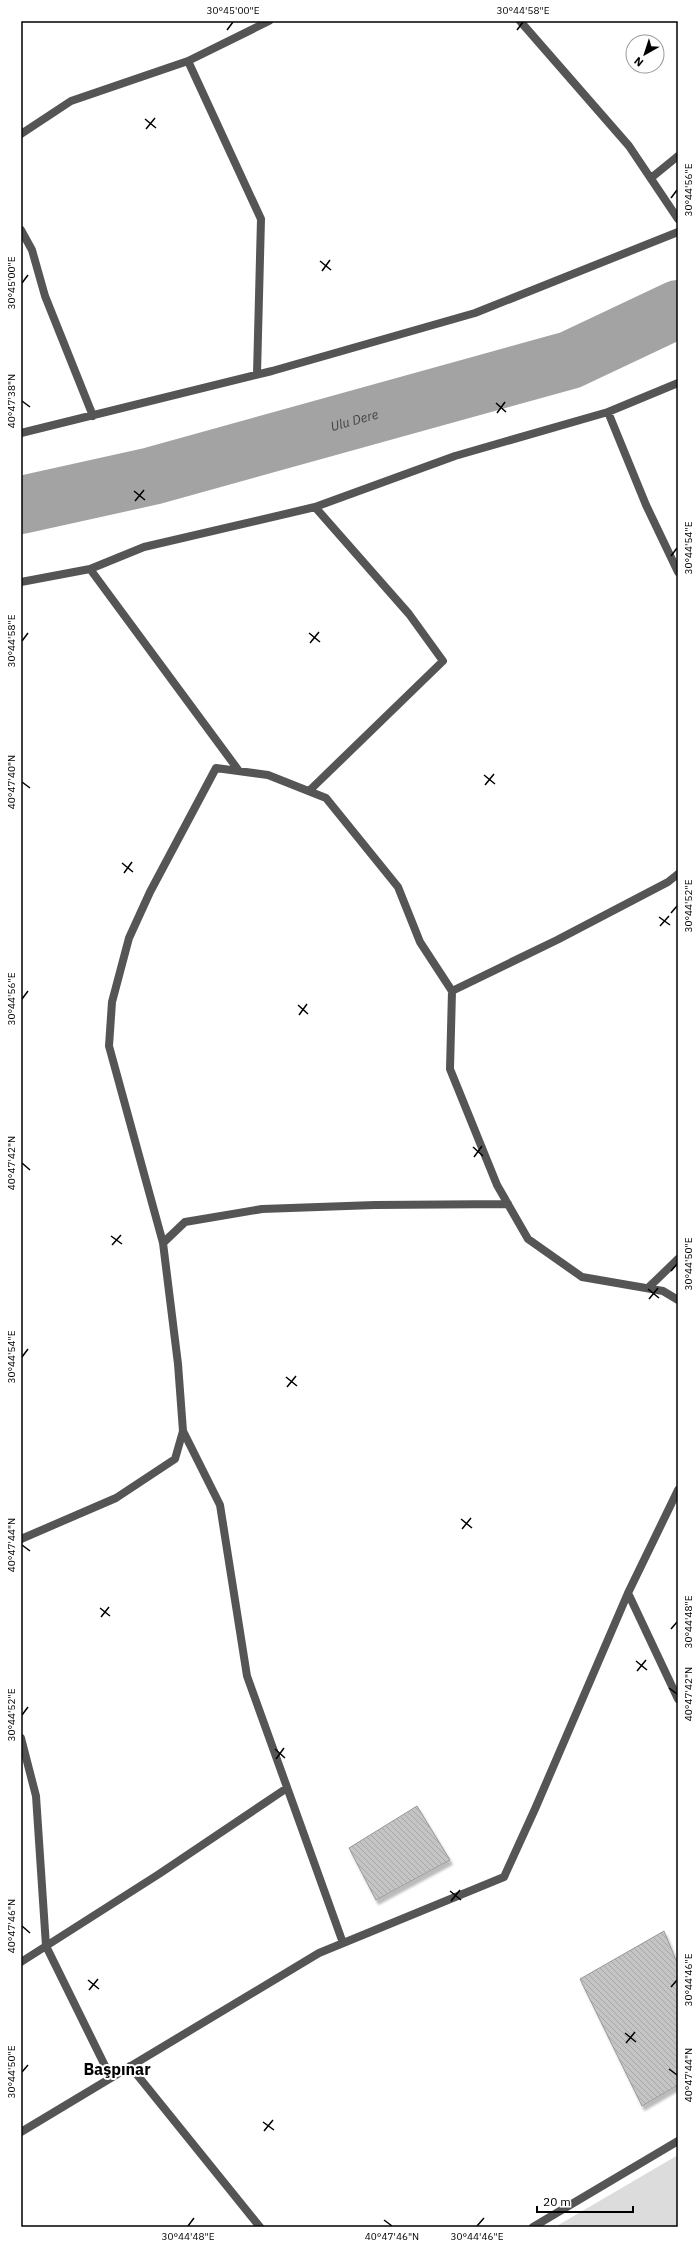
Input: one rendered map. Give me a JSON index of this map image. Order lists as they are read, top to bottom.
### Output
{
  "districts": ["Başpınar"],
  "water": ["Ulu Dere"],
  "scale_bar": "20 m",
  "north": "bottom left",
  "coordinates": [
    "30°45'00\"E",
    "30°44'58\"E",
    "30°44'56\"E",
    "40°47'38\"N",
    "30°44'54\"E",
    "40°47'40\"N",
    "30°44'52\"E",
    "40°47'42\"N",
    "30°44'50\"E",
    "40°47'44\"N",
    "30°44'48\"E",
    "40°47'46\"N",
    "30°44'46\"E"
  ]
}
